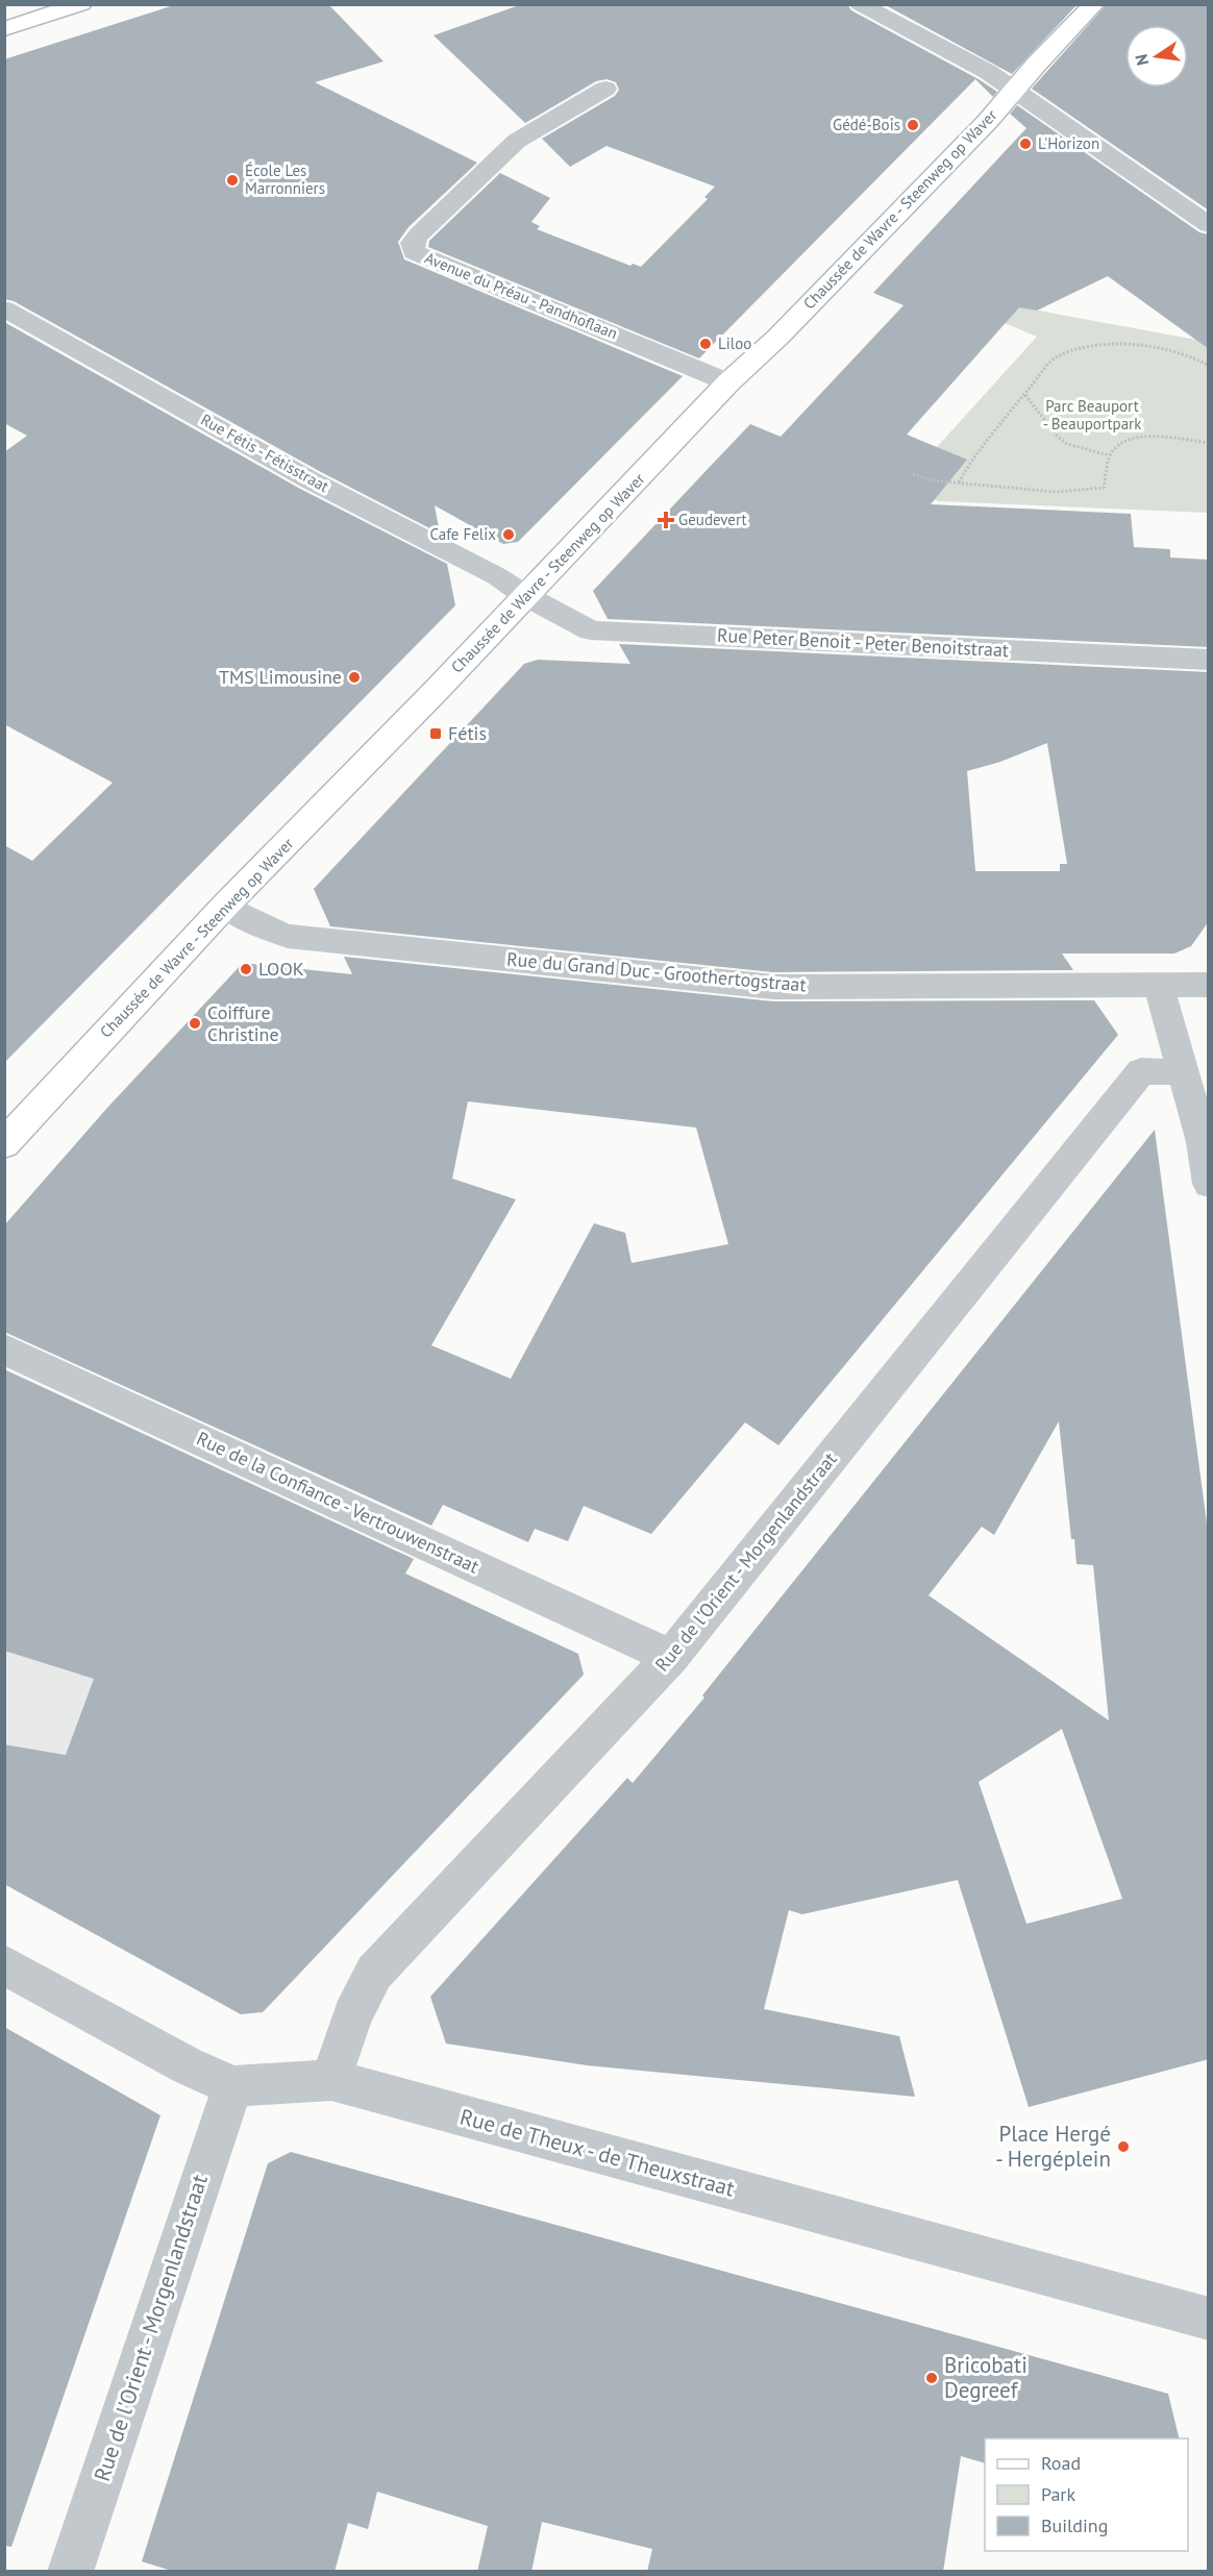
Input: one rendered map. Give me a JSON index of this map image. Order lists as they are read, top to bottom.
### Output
{
  "streets": {
    "street": [
      "Chaussée de Wavre - Steenweg op Waver",
      "Avenue du Préau - Pandhoflaan",
      "Rue Fétis - Fétisstraat",
      "Rue Peter Benoit - Peter Benoitstraat",
      "Rue du Grand Duc - Groothertogstraat",
      "Rue de la Confiance - Vertrouwenstraat",
      "Rue de l'Orient - Morgenlandstraat",
      "Rue de Theux - de Theuxstraat"
    ]
  },
  "crossings": [
    ["Chaussée de Wavre - Steenweg op Waver", "Avenue du Préau - Pandhoflaan"],
    ["Chaussée de Wavre - Steenweg op Waver", "Rue Fétis - Fétisstraat"],
    ["Chaussée de Wavre - Steenweg op Waver", "Rue Peter Benoit - Peter Benoitstraat"],
    ["Chaussée de Wavre - Steenweg op Waver", "Rue du Grand Duc - Groothertogstraat"],
    ["Rue Fétis - Fétisstraat", "Rue Peter Benoit - Peter Benoitstraat"],
    ["Rue de la Confiance - Vertrouwenstraat", "Rue de l'Orient - Morgenlandstraat"],
    ["Rue de l'Orient - Morgenlandstraat", "Rue de Theux - de Theuxstraat"]
  ],
  "parks": ["Parc Beauport - Beauportpark"],
  "places": {
    "other": [
      "Gédé-Bois",
      "L'Horizon",
      "École Les Marronniers",
      "Liloo",
      "Cafe Felix",
      "TMS Limousine",
      "LOOK",
      "Coiffure Christine",
      "Place Hergé - Hergéplein",
      "Bricobati Degreef"
    ],
    "health": ["Geudevert"],
    "transit": ["Fétis"]
  },
  "legend": ["Road", "Park", "Building"],
  "north": "left"
}
